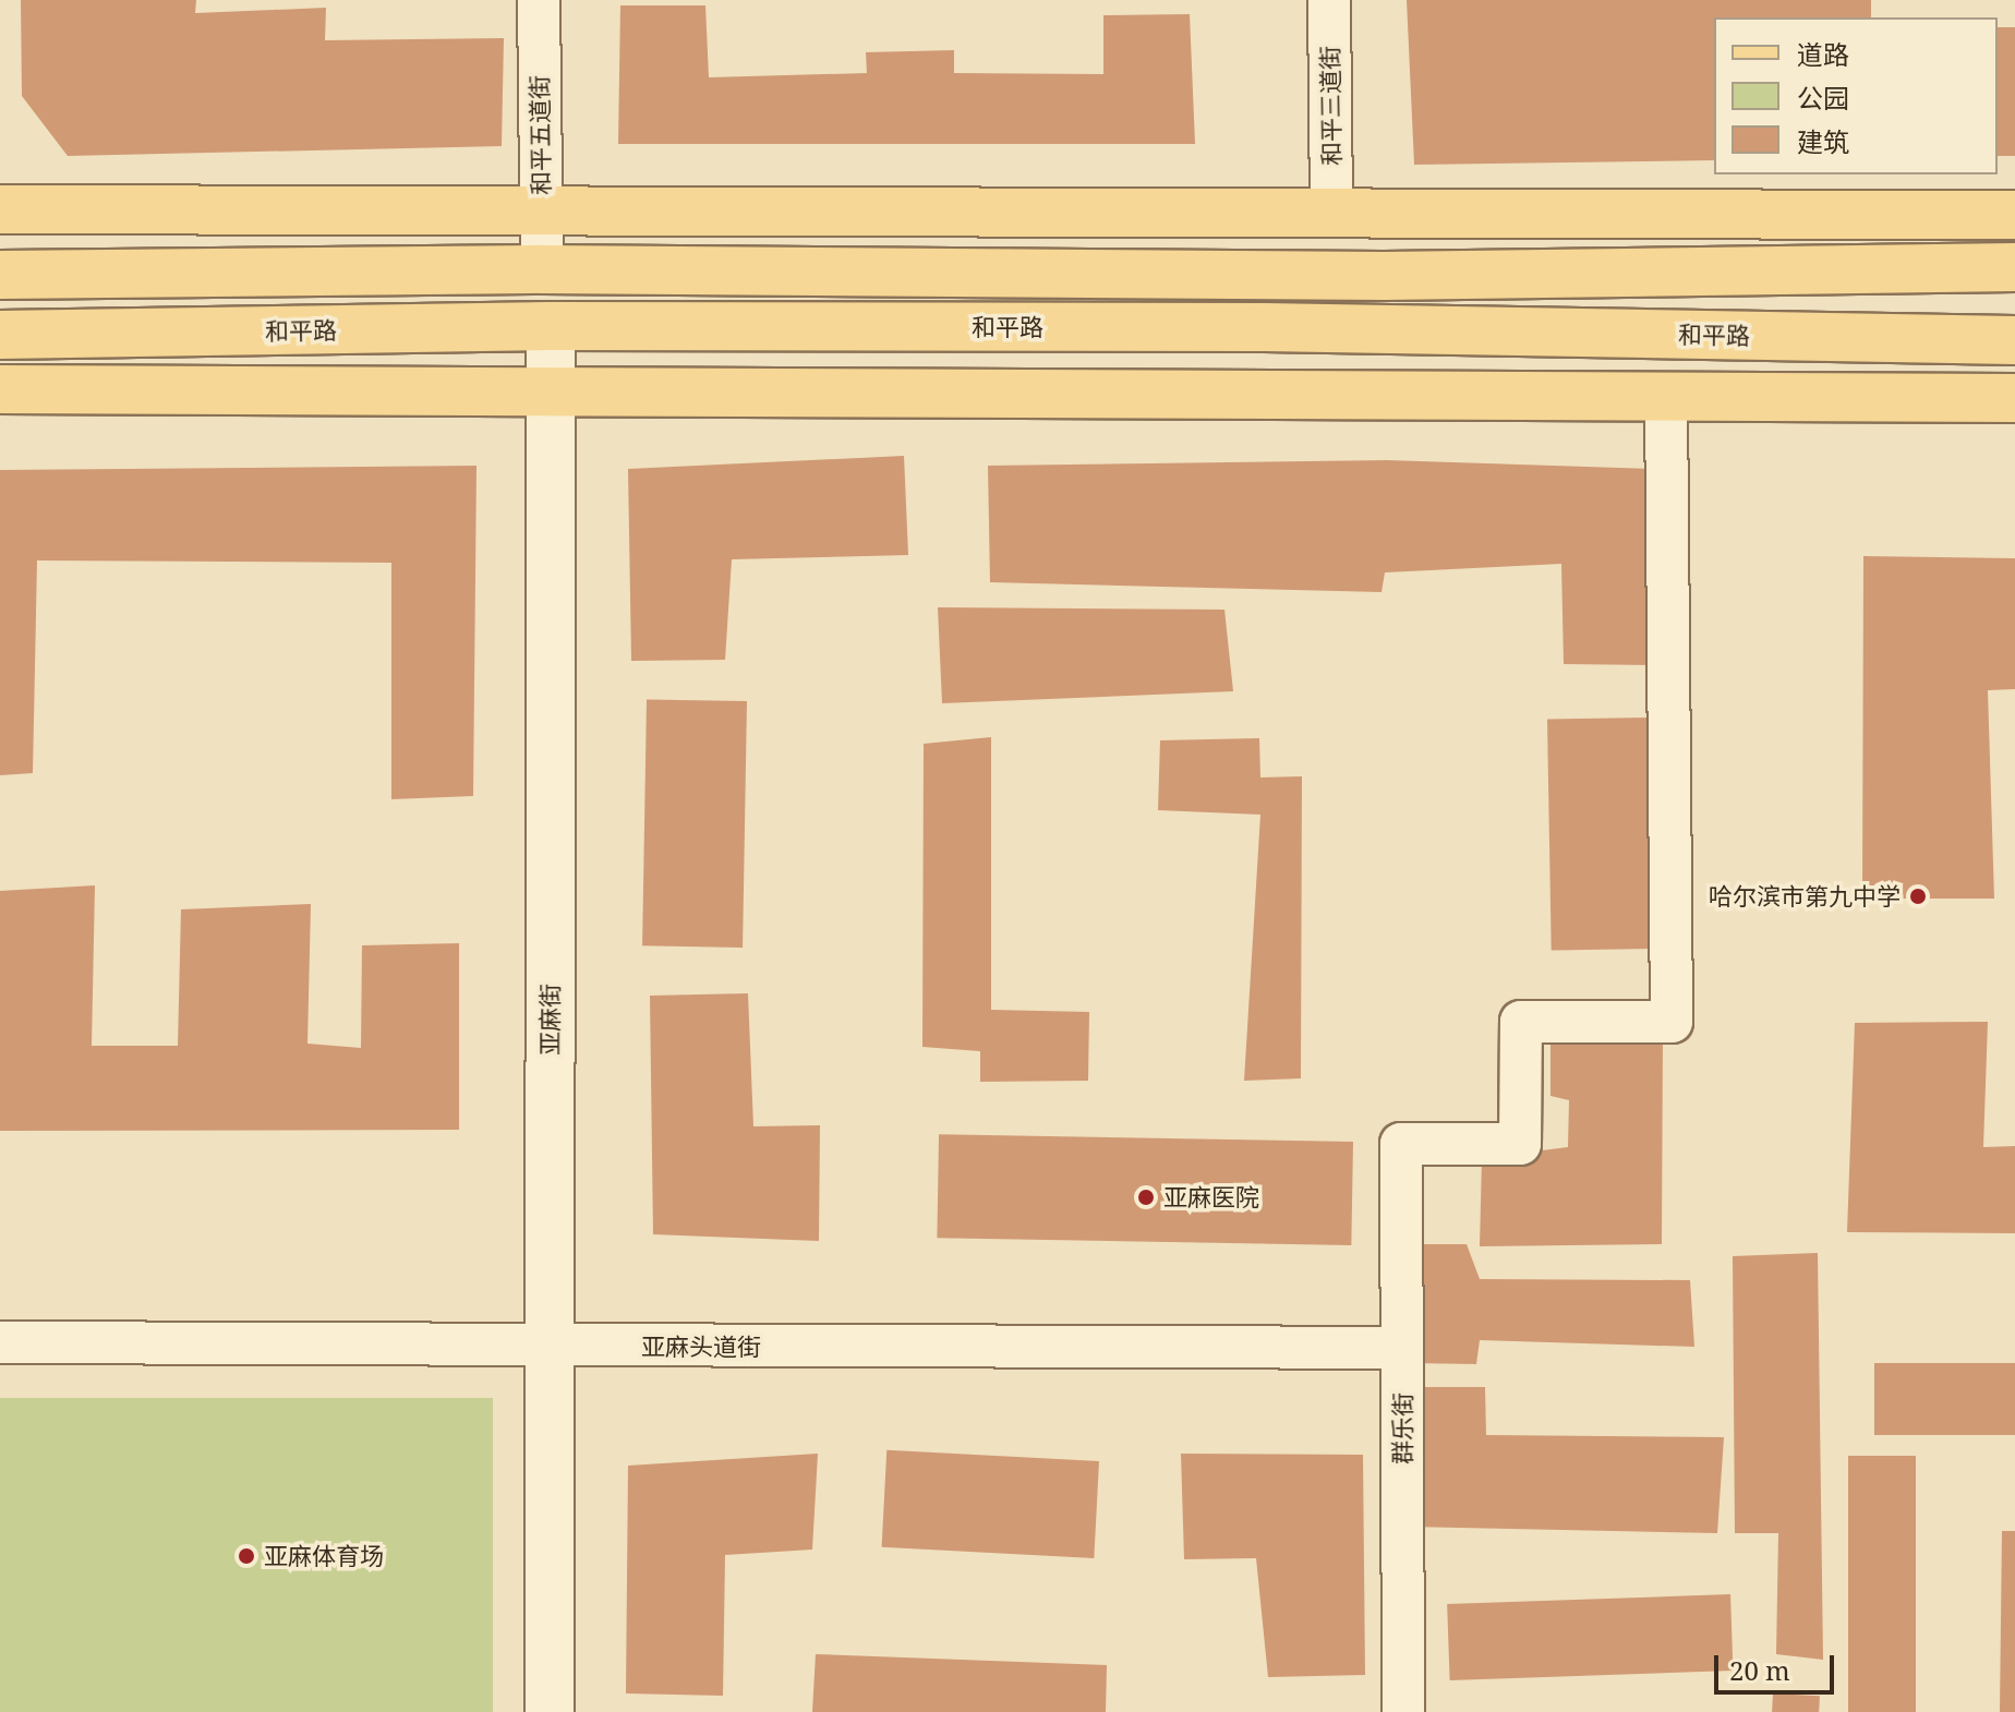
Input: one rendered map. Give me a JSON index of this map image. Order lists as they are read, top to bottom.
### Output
{
  "streets": {
    "main road": ["和平路"],
    "street": [
      "和平三道街",
      "和平五道街",
      "亚麻街",
      "亚麻头道街",
      "群乐街"
    ]
  },
  "crossings": [
    ["和平路", "亚麻街"],
    ["亚麻街", "亚麻头道街"],
    ["亚麻头道街", "群乐街"]
  ],
  "places": ["哈尔滨市第九中学", "亚麻医院", "亚麻体育场"],
  "legend": ["道路", "公园", "建筑"],
  "scale_bar": "20 m"
}
